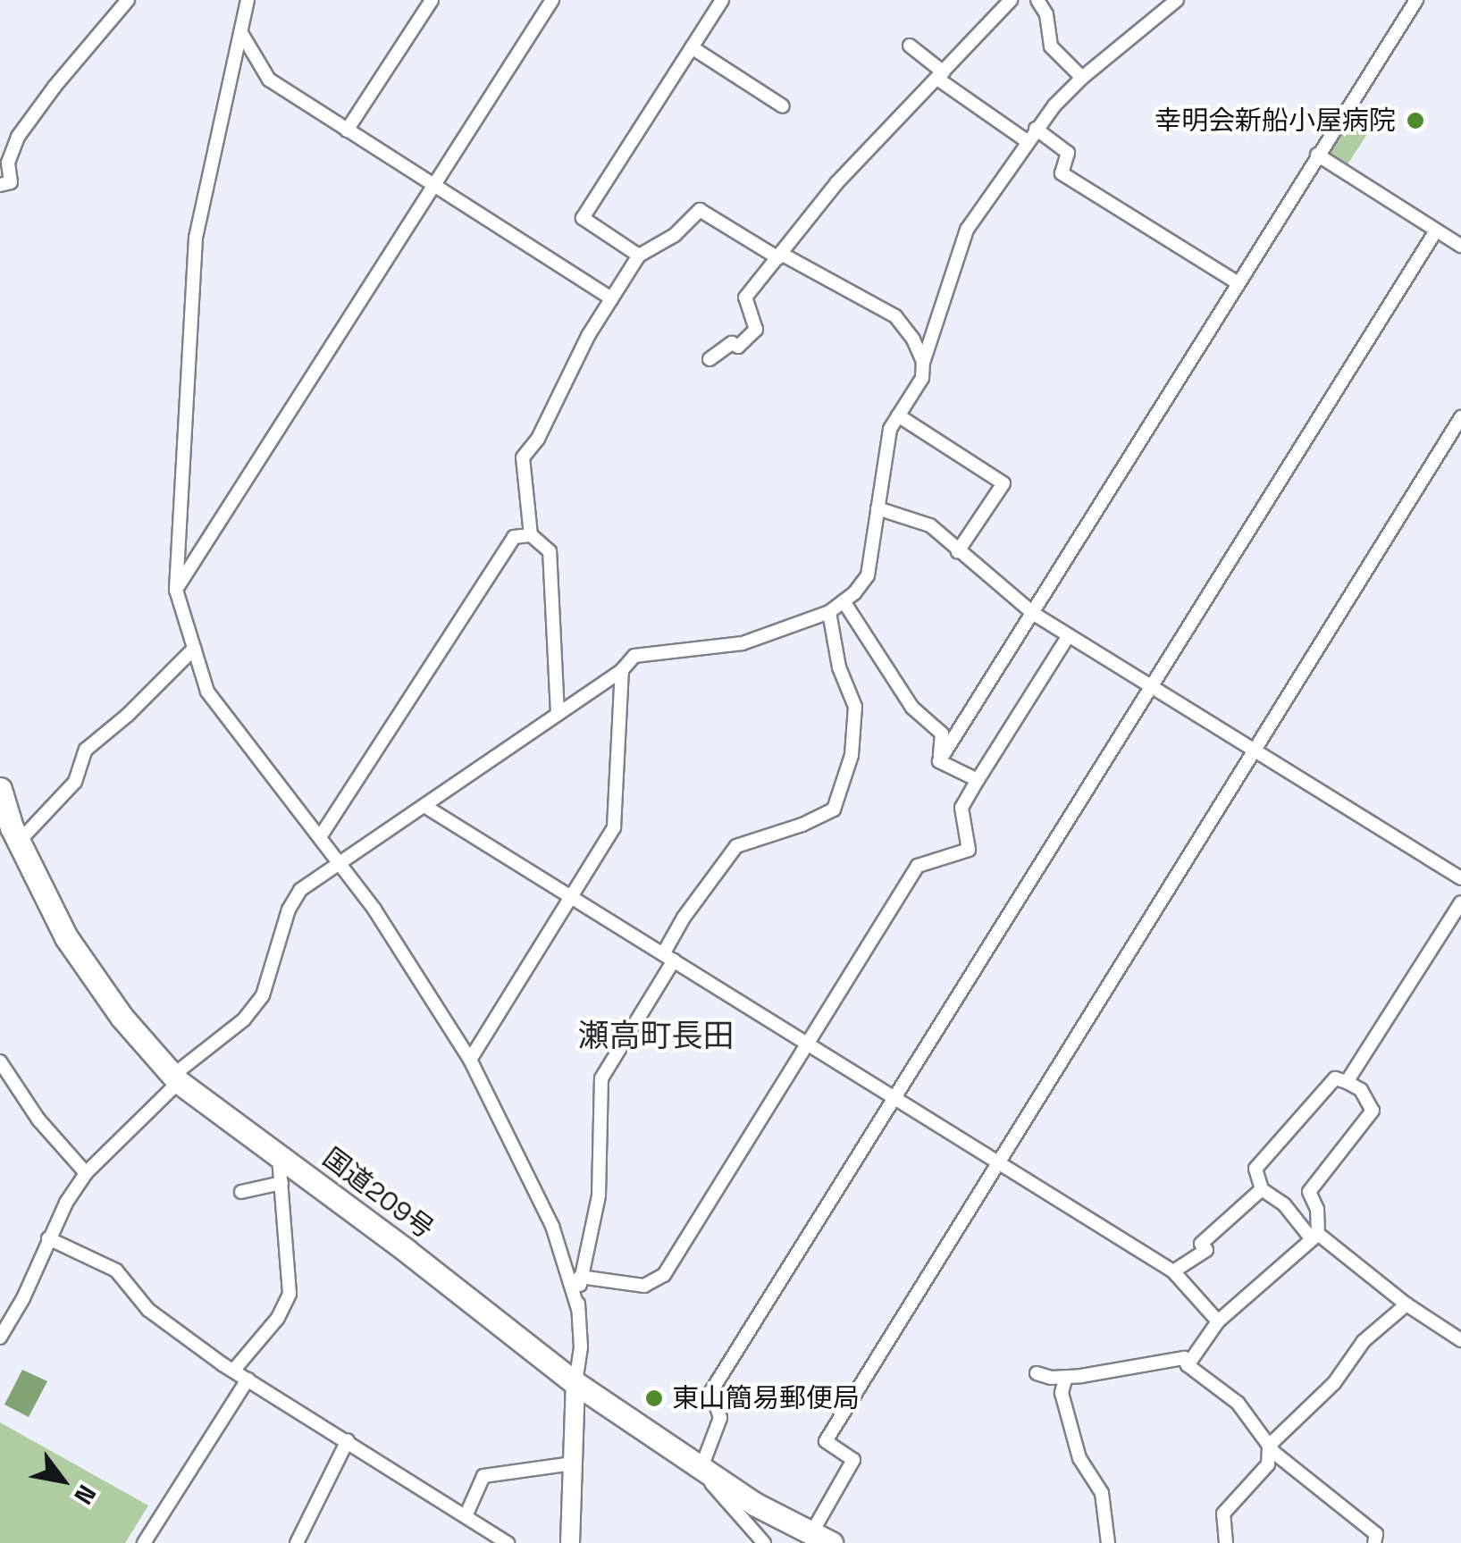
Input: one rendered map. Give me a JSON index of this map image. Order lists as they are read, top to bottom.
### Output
{
  "streets": {
    "highway": ["国道209号"]
  },
  "districts": ["瀬高町長田"],
  "places": ["幸明会新船小屋病院", "東山簡易郵便局"],
  "north": "bottom right"
}
